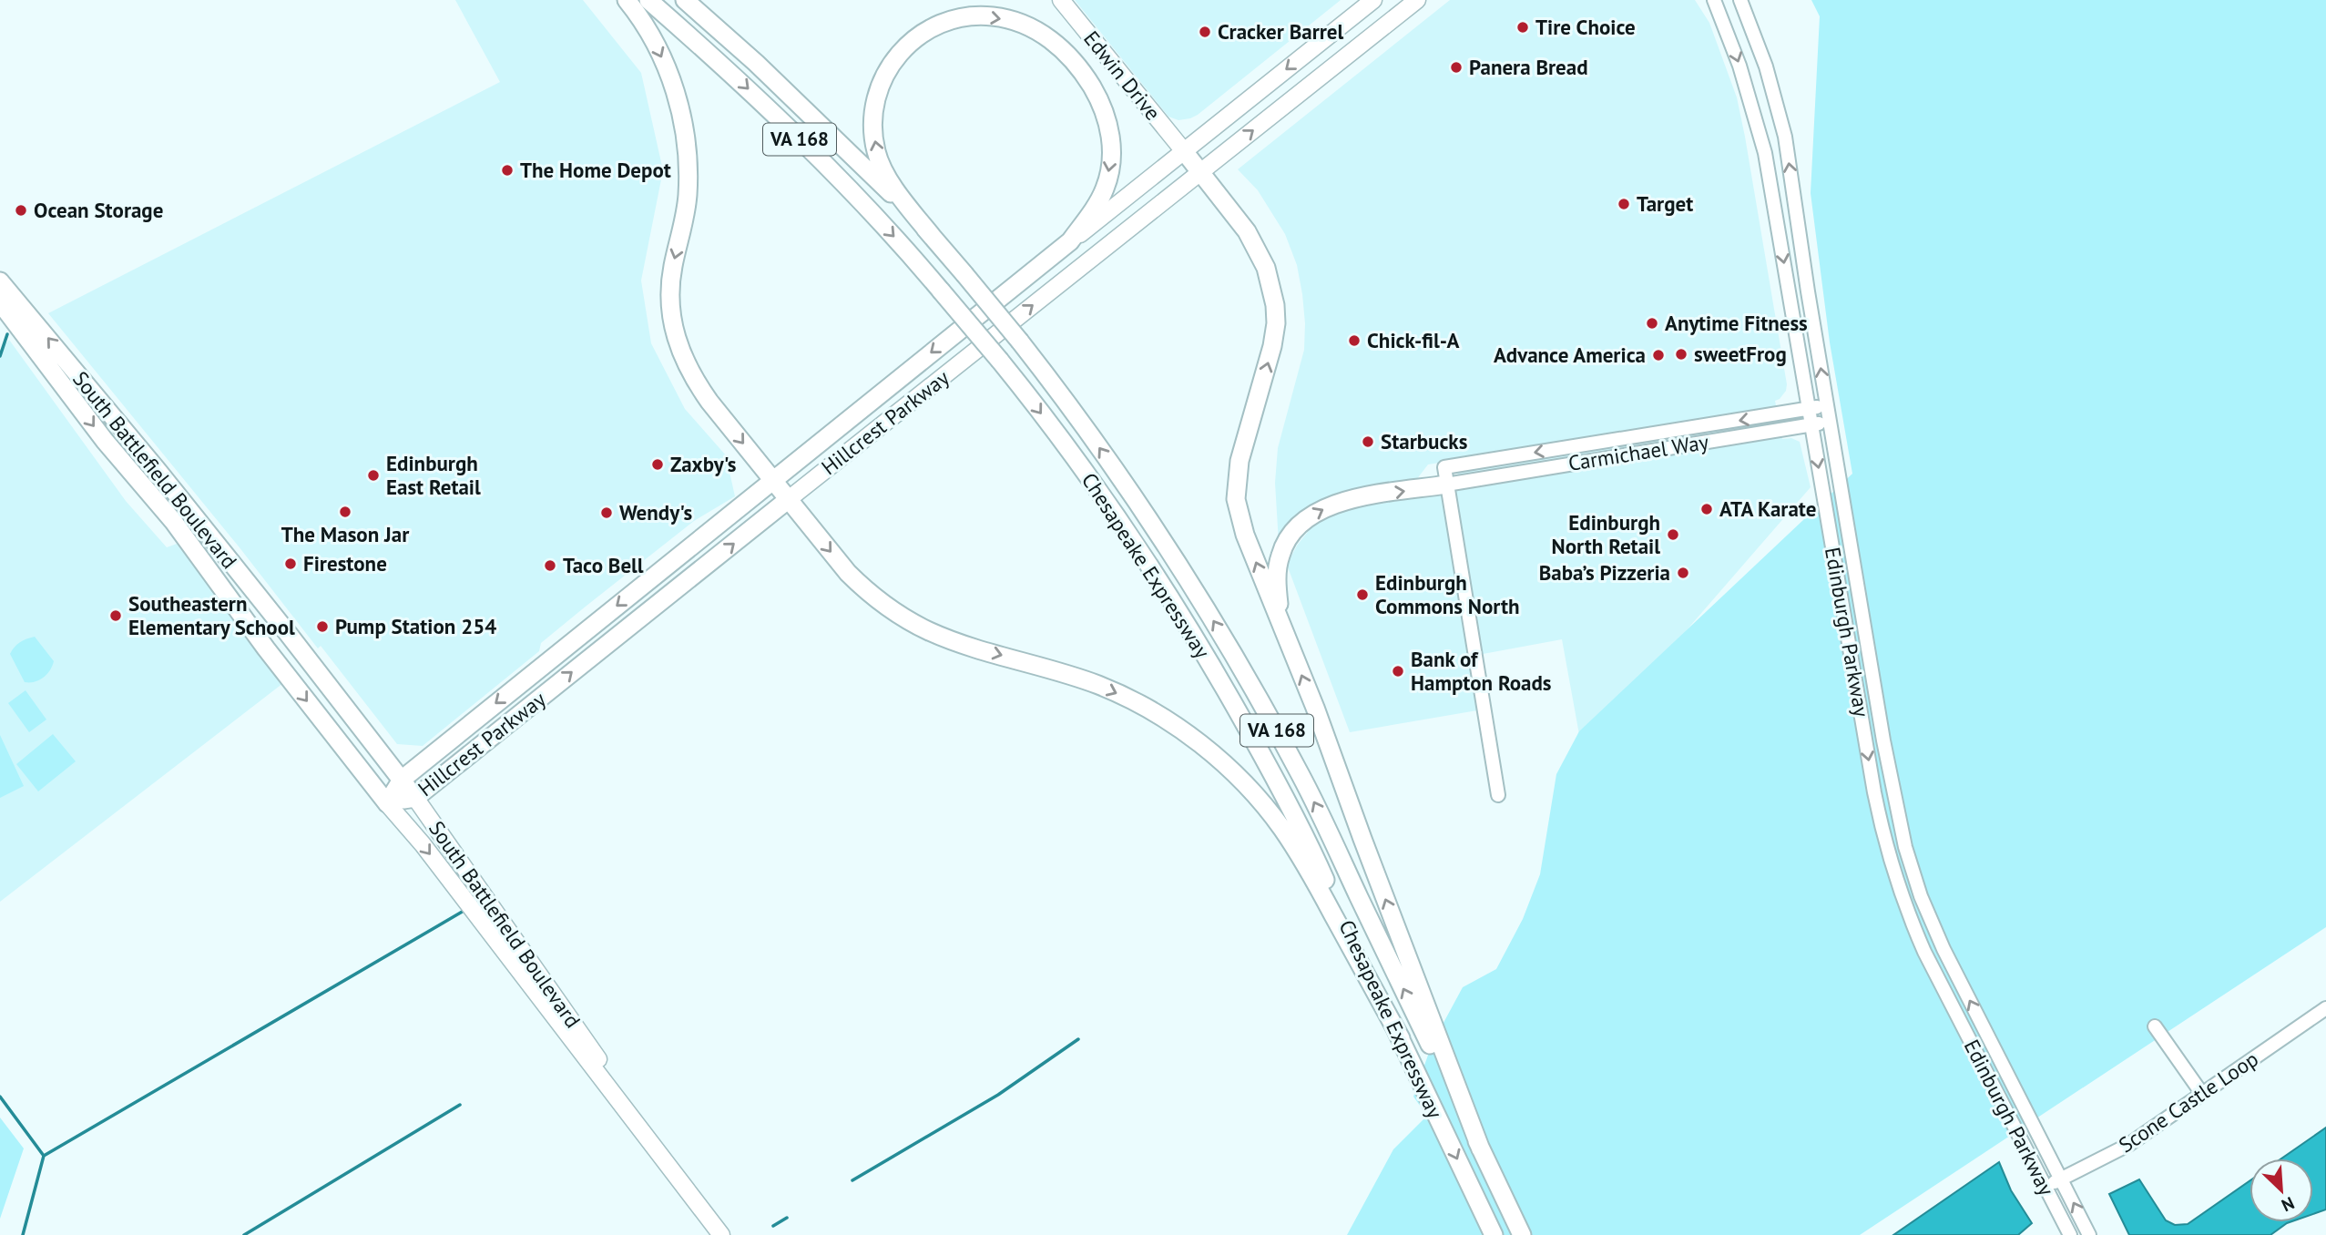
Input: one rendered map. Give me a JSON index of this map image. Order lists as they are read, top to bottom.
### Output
{
  "streets": {
    "highway": [
      "VA 168",
      "Hillcrest Parkway",
      "South Battlefield Boulevard",
      "Chesapeake Expressway"
    ],
    "main road": ["Edwin Drive"],
    "street": ["Carmichael Way", "Edinburgh Parkway", "Scone Castle Loop"]
  },
  "crossings": [
    ["Edwin Drive", "Hillcrest Parkway"],
    ["Hillcrest Parkway", "South Battlefield Boulevard"],
    ["Carmichael Way", "Edinburgh Parkway"],
    ["Edinburgh Parkway", "Scone Castle Loop"]
  ],
  "places": [
    "Tire Choice",
    "Cracker Barrel",
    "Panera Bread",
    "The Home Depot",
    "Target",
    "Ocean Storage",
    "Anytime Fitness",
    "Chick-fil-A",
    "sweetFrog",
    "Advance America",
    "Starbucks",
    "Zaxby's",
    "Edinburgh East Retail",
    "ATA Karate",
    "The Mason Jar",
    "Wendy's",
    "Edinburgh North Retail",
    "Firestone",
    "Taco Bell",
    "Baba’s Pizzeria",
    "Edinburgh Commons North",
    "Southeastern Elementary School",
    "Pump Station 254",
    "Bank of Hampton Roads"
  ],
  "north": "bottom right"
}
